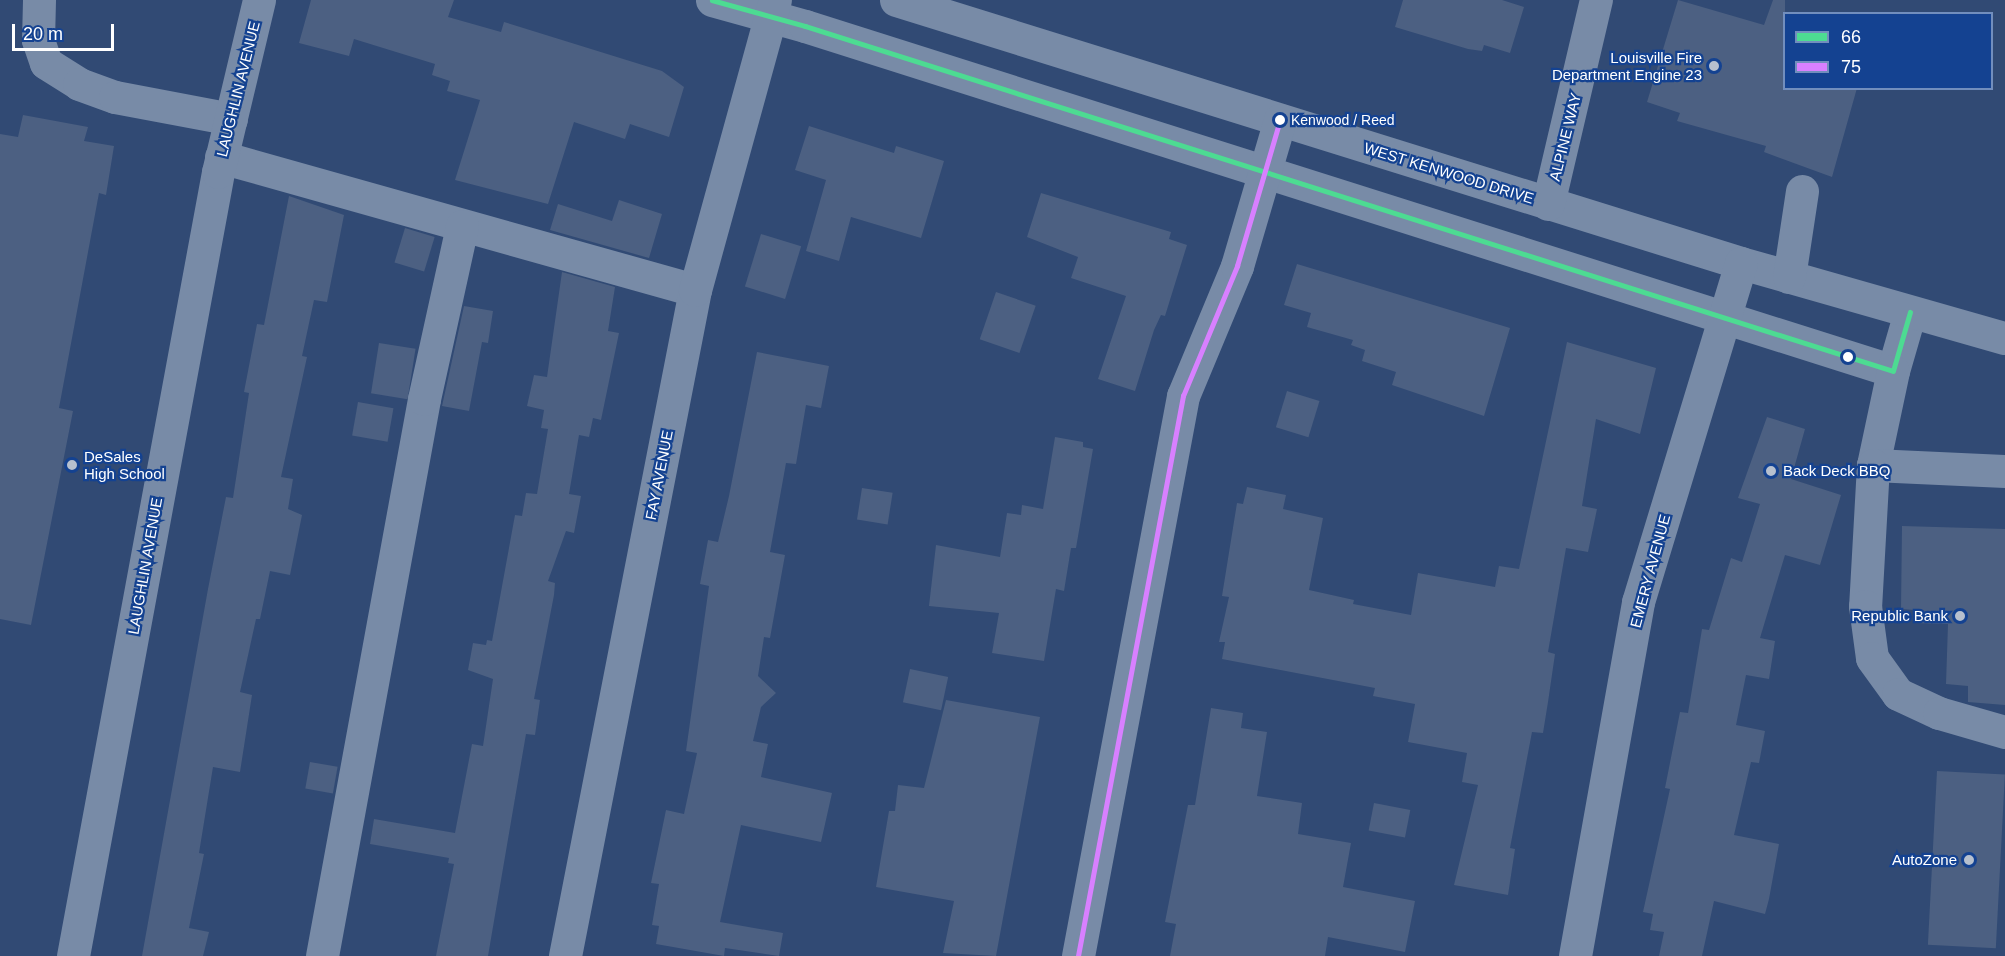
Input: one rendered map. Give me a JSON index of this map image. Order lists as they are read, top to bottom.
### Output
{
  "streets": {
    "street": [
      "LAUGHLIN AVENUE",
      "ALPINE WAY",
      "WEST KENWOOD DRIVE",
      "FAY AVENUE",
      "EMERY AVENUE"
    ]
  },
  "crossings": [
    ["ALPINE WAY", "WEST KENWOOD DRIVE"],
    ["WEST KENWOOD DRIVE", "EMERY AVENUE"]
  ],
  "places": [
    "Louisville Fire Department Engine 23",
    "Kenwood / Reed",
    "DeSales High School",
    "Back Deck BBQ",
    "Republic Bank",
    "AutoZone"
  ],
  "lines": ["transit line 66", "transit line 75"],
  "legend": ["66", "75"],
  "scale_bar": "20 m"
}
